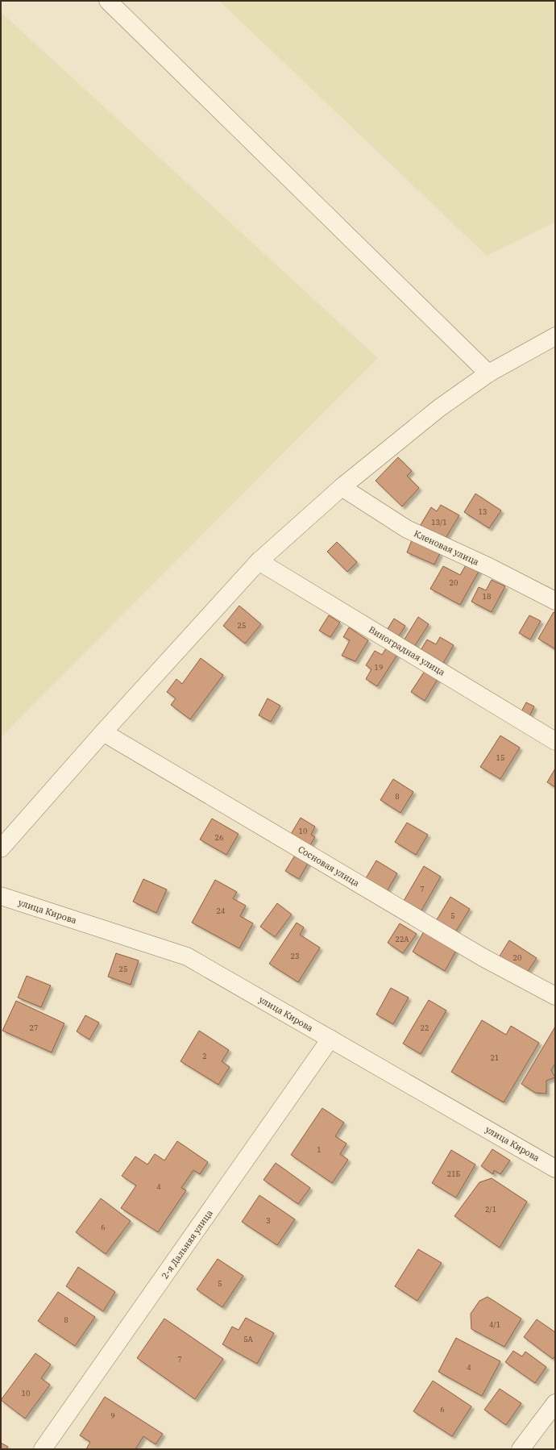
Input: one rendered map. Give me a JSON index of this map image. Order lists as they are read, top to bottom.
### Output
{
  "streets": {
    "street": [
      "Кленовая улица",
      "Виноградная улица",
      "Сосновая улица",
      "улица Кирова",
      "2-я Дальняя улица"
    ]
  },
  "crossings": [
    ["улица Кирова", "2-я Дальняя улица"]
  ],
  "house_numbers": [
    "13",
    "13/1",
    "20",
    "18",
    "25",
    "19",
    "15",
    "8",
    "10",
    "26",
    "7",
    "24",
    "5",
    "22А",
    "23",
    "20",
    "25",
    "27",
    "22",
    "2",
    "21",
    "1",
    "21Б",
    "4",
    "2/1",
    "3",
    "6",
    "5",
    "8",
    "4/1",
    "5А",
    "7",
    "4",
    "10",
    "6",
    "9"
  ]
}
